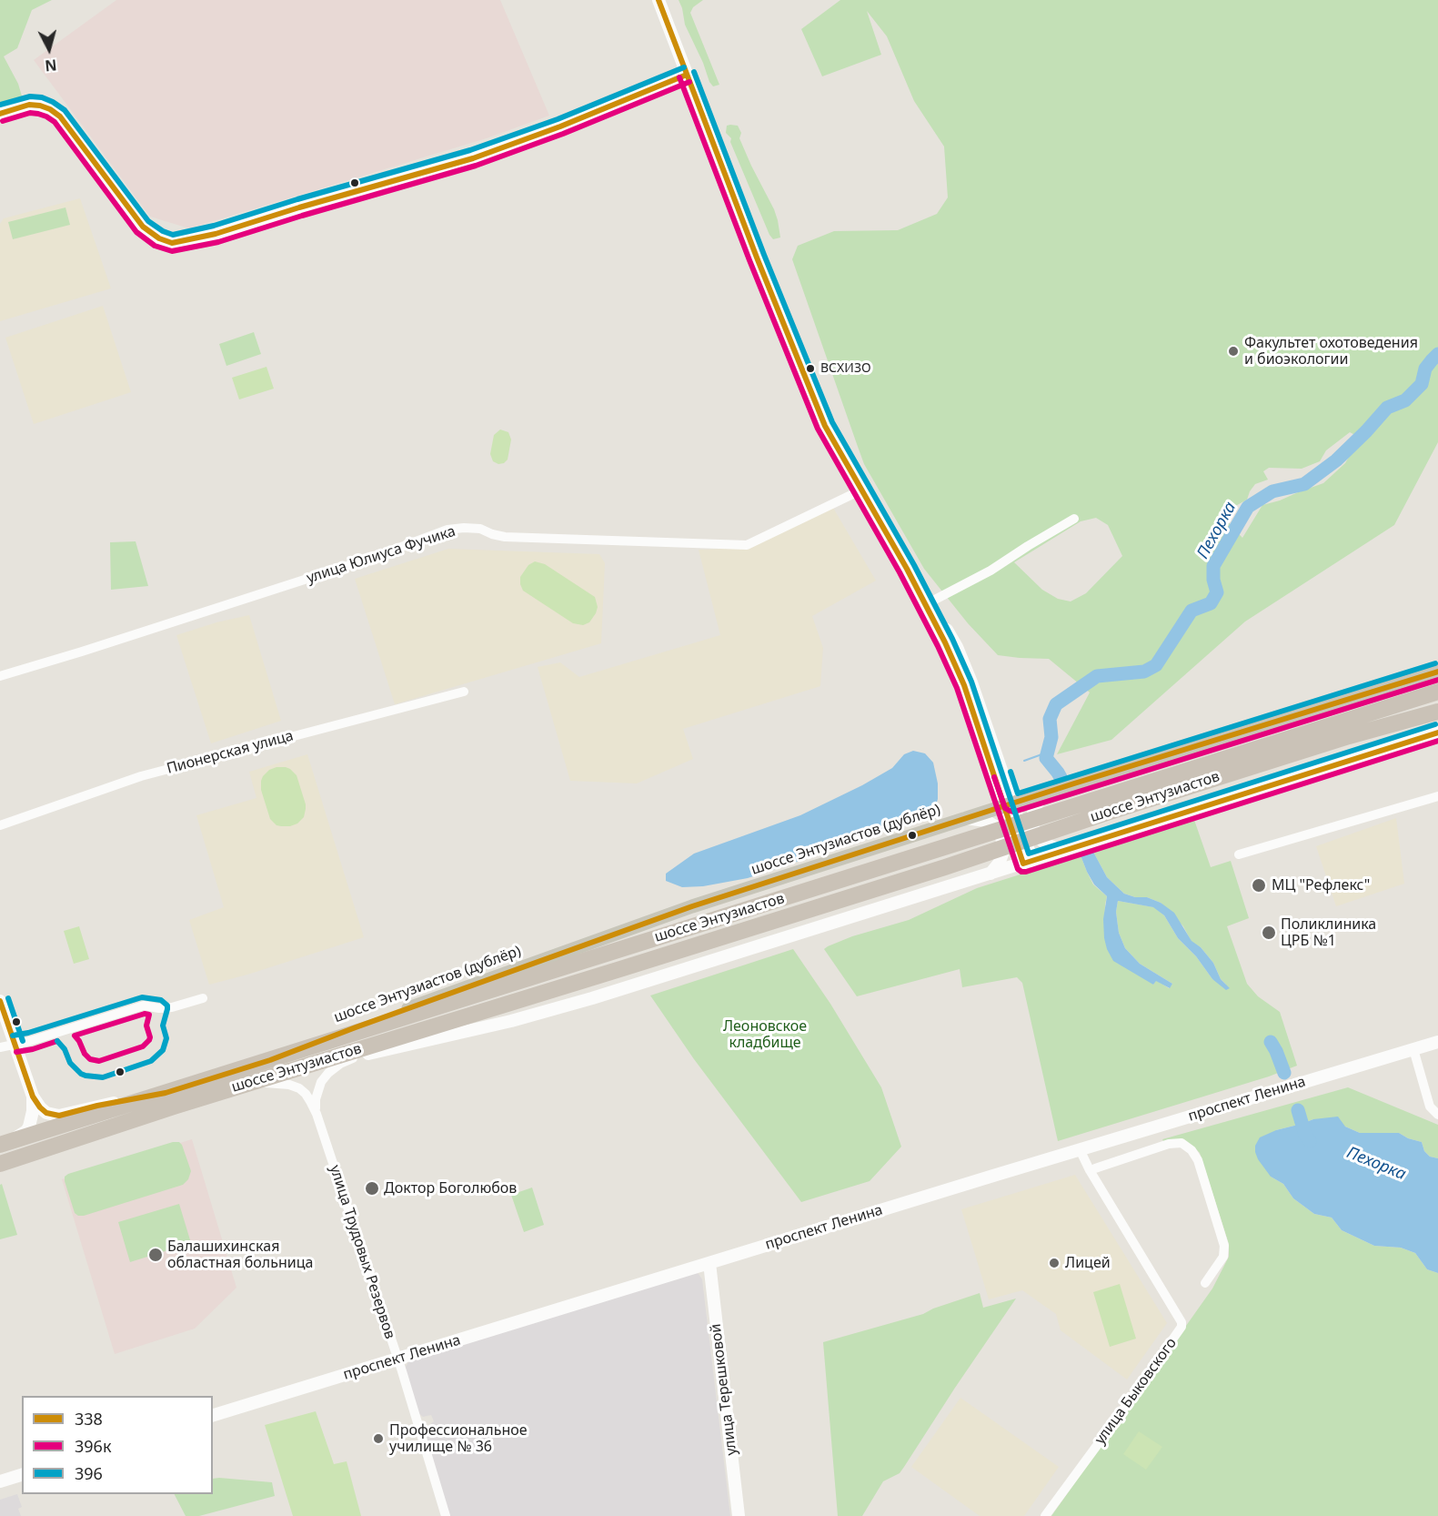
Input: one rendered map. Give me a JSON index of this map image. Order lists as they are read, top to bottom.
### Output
{
  "streets": {
    "highway": ["шоссе Энтузиастов"],
    "main road": ["шоссе Энтузиастов (дублёр)", "проспект Ленина", "улица Терешковой"],
    "street": [
      "улица Юлиуса Фучика",
      "Пионерская улица",
      "улица Трудовых Резервов",
      "улица Быковского"
    ]
  },
  "crossings": [
    ["шоссе Энтузиастов", "шоссе Энтузиастов (дублёр)"],
    ["шоссе Энтузиастов", "улица Трудовых Резервов"],
    ["проспект Ленина", "улица Трудовых Резервов"],
    ["проспект Ленина", "улица Терешковой"],
    ["проспект Ленина", "улица Быковского"]
  ],
  "water": ["Пехорка"],
  "parks": ["Леоновское кладбище"],
  "places": [
    "Факультет охотоведения и биоэкологии",
    "ВСХИЗО",
    "МЦ \"Рефлекс\"",
    "Поликлиника ЦРБ №1",
    "Доктор Боголюбов",
    "Балашихинская областная больница",
    "Лицей",
    "Профессиональное училище № 36"
  ],
  "lines": ["transit line 338", "transit line 396", "transit line 396к"],
  "legend": ["338", "396к", "396"],
  "north": "bottom"
}
